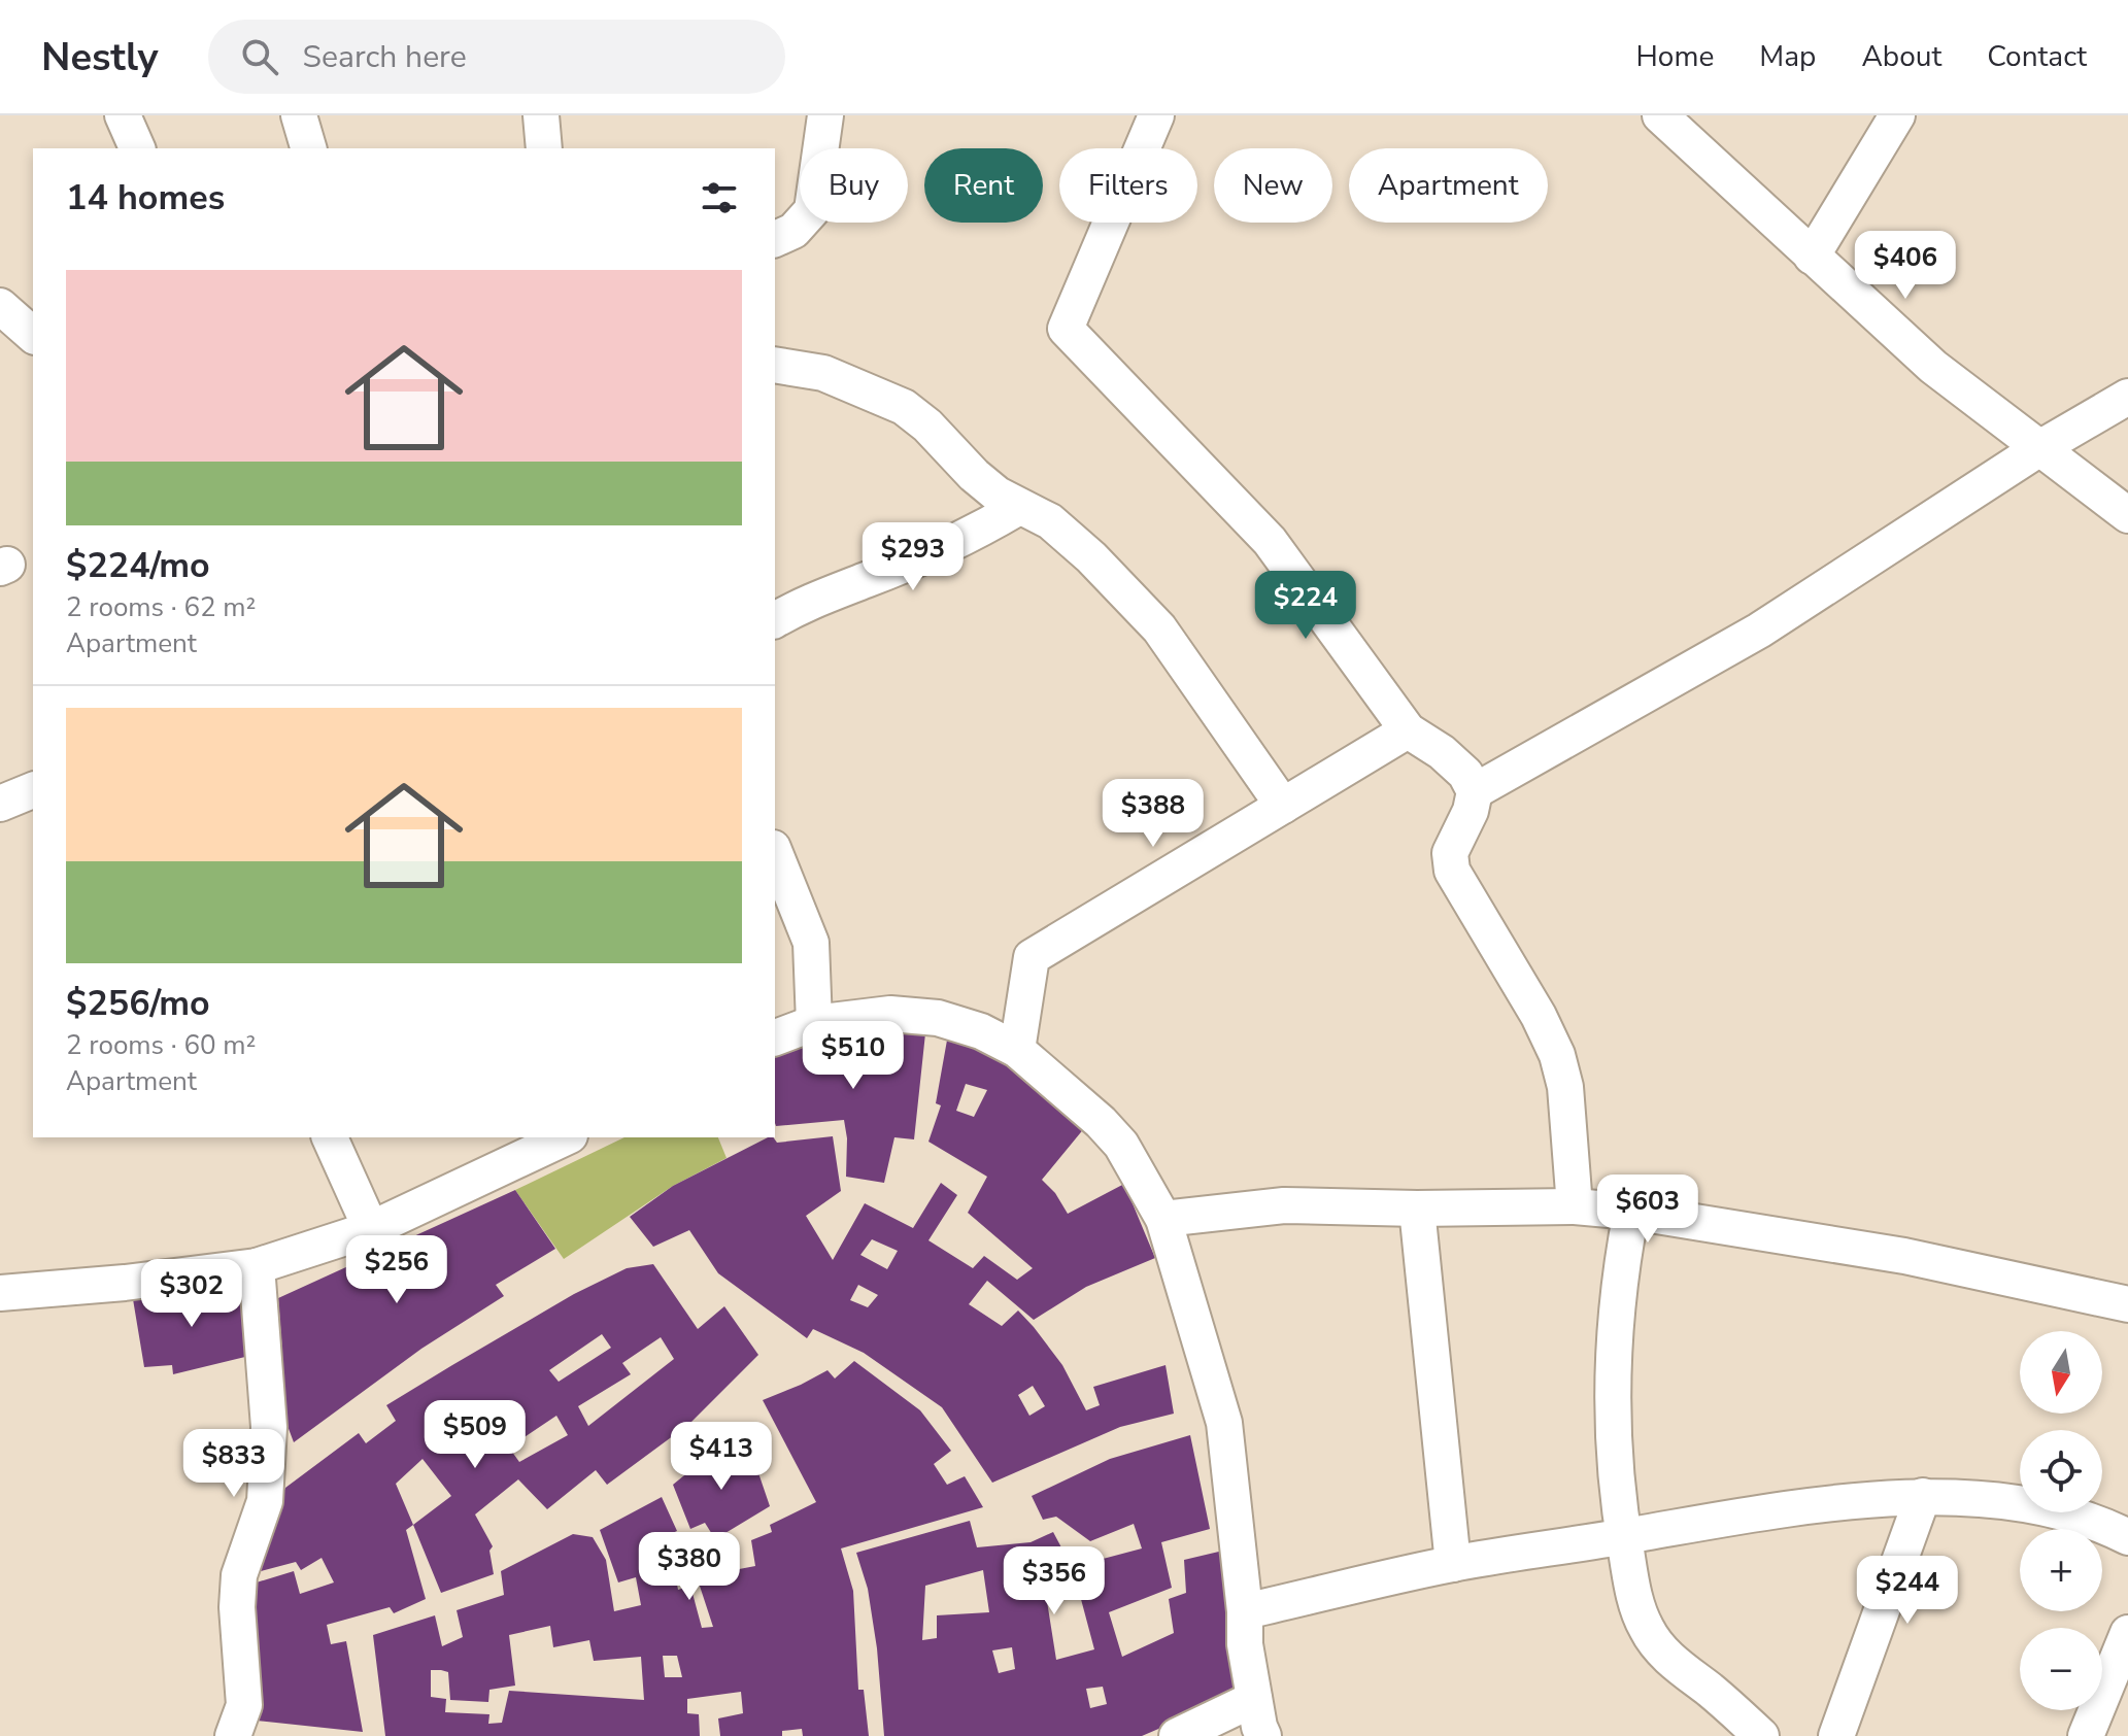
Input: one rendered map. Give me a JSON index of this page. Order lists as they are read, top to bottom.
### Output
{
  "north": "bottom",
  "page": {
    "header": "Nestly",
    "search": "Search here",
    "nav": [
      "Home",
      "Map",
      "About",
      "Contact"
    ],
    "chip": [
      "Buy",
      "Rent",
      "Filters",
      "New",
      "Apartment"
    ],
    "heading": "14 homes",
    "price": [
      "$406",
      "$293",
      "$224",
      "$388",
      "$510",
      "$603",
      "$256",
      "$302",
      "$509",
      "$413",
      "$833",
      "$380",
      "$356",
      "$244"
    ],
    "list": [
      {
        "name": "$224/mo",
        "note": "2 rooms · 62 m² · Apartment"
      },
      {
        "name": "$256/mo",
        "note": "2 rooms · 60 m² · Apartment"
      }
    ],
    "map_buttons": ["+", "−"]
  }
}
